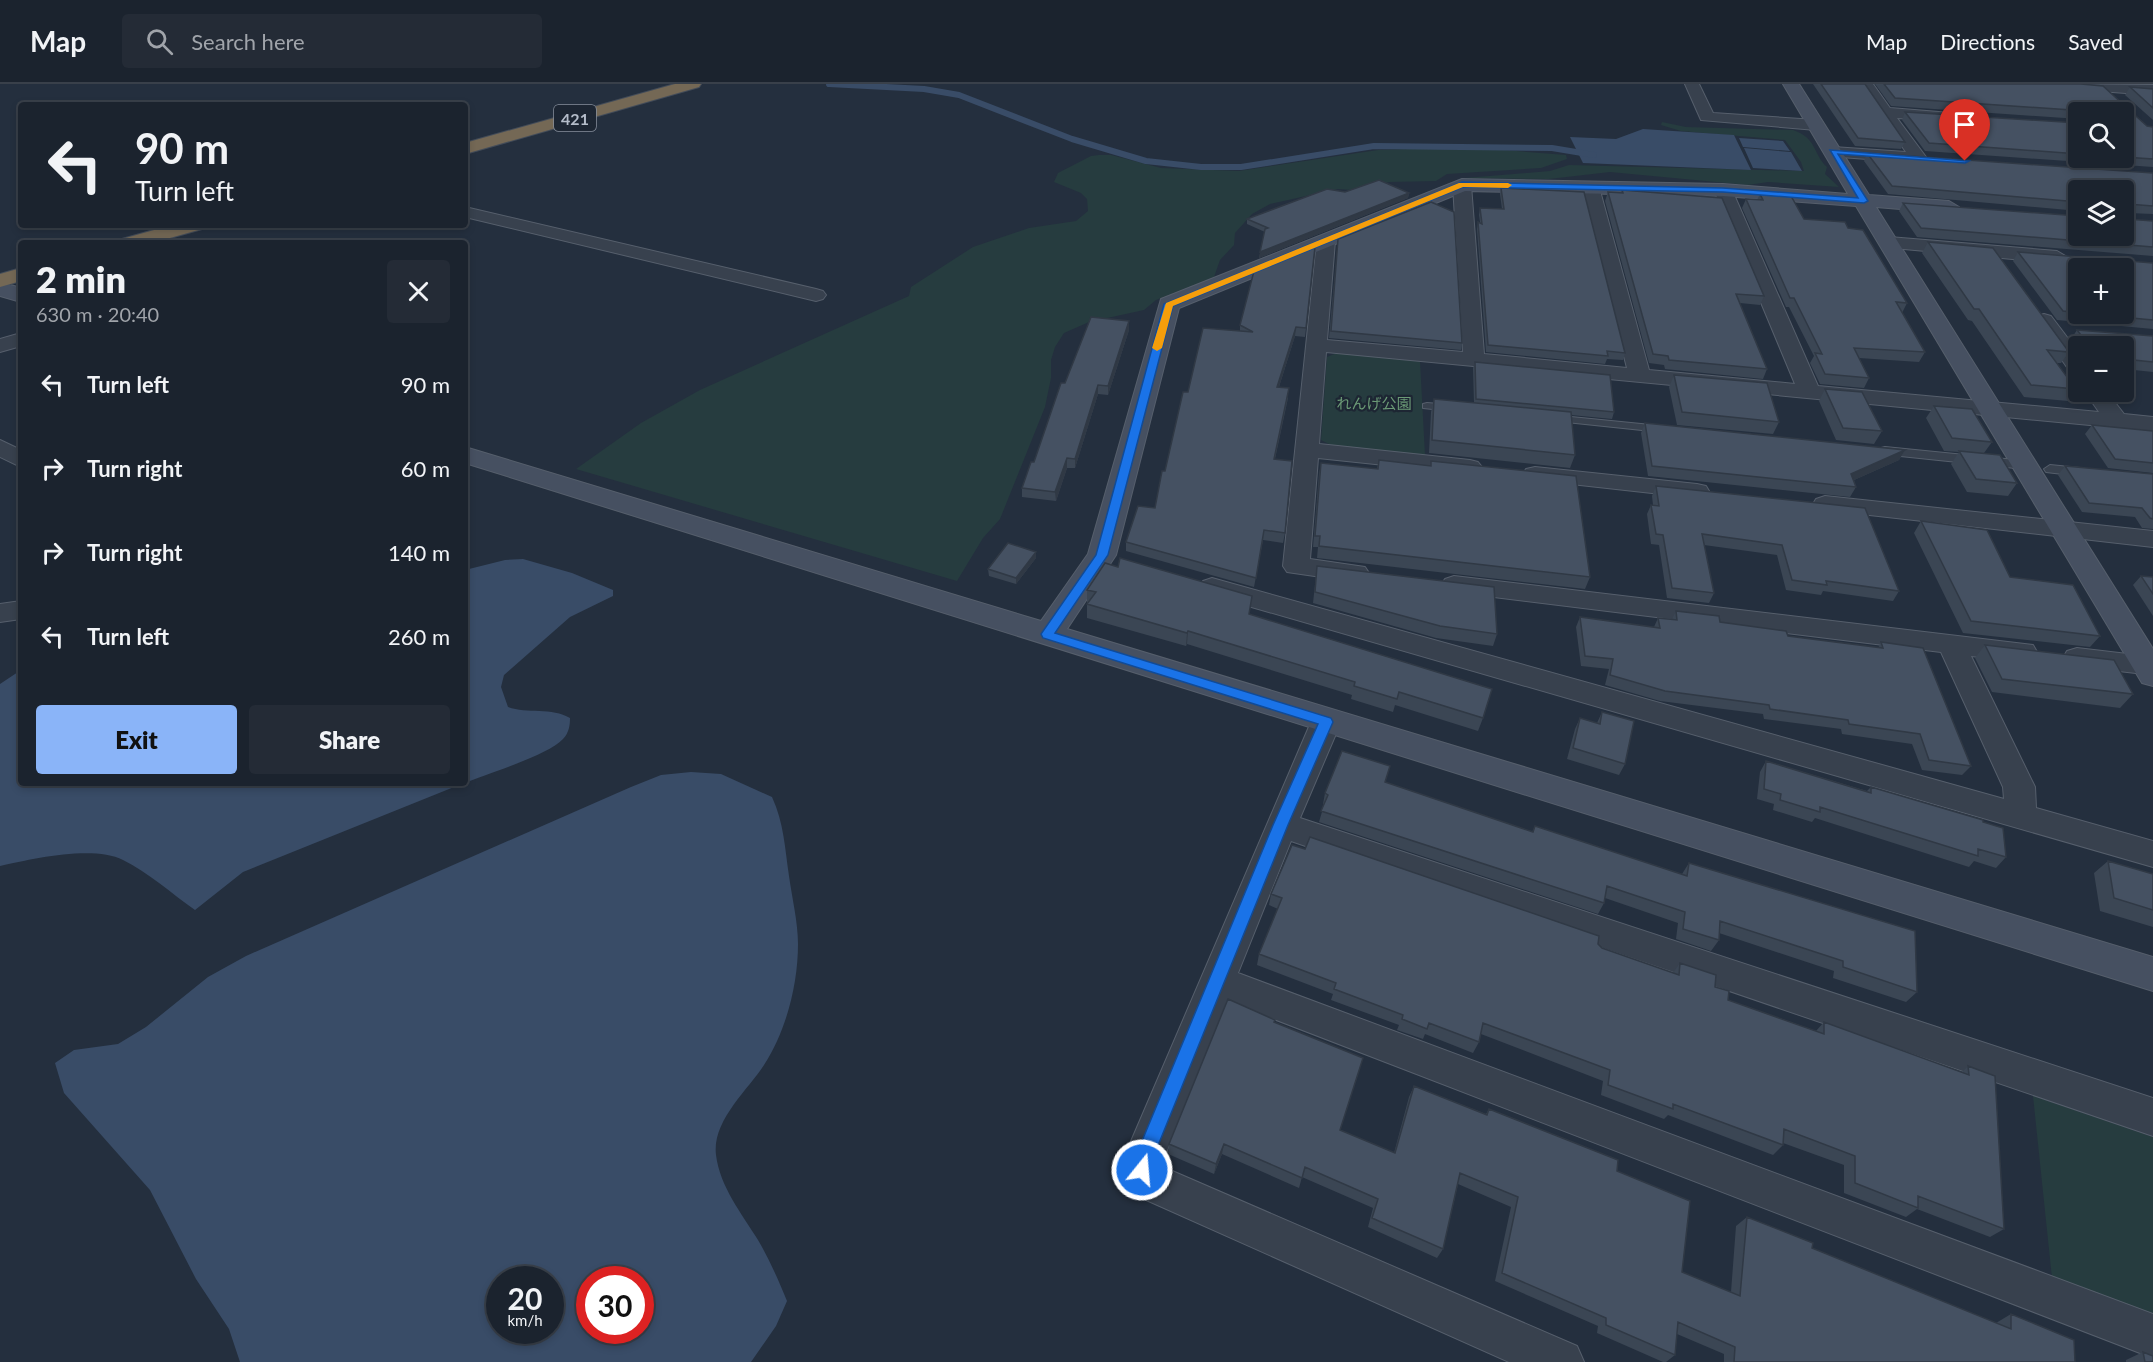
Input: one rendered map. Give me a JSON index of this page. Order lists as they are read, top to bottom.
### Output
{
  "streets": {
    "highway": ["421"]
  },
  "parks": ["れんげ公園"],
  "page": {
    "header": "Map",
    "search": "Search here",
    "nav": ["Map", "Directions", "Saved"],
    "map_buttons": ["+", "−"],
    "turn": ["90 m", "Turn left"],
    "heading": ["2 min", "630 m · 20:40"],
    "list": [
      {
        "name": "Turn left",
        "value": "90 m"
      },
      {
        "name": "Turn right",
        "value": "60 m"
      },
      {
        "name": "Turn right",
        "value": "140 m"
      },
      {
        "name": "Turn left",
        "value": "260 m"
      }
    ],
    "buttons": ["Exit", "Share"],
    "speed": "20 km/h",
    "limit": "30"
  }
}
